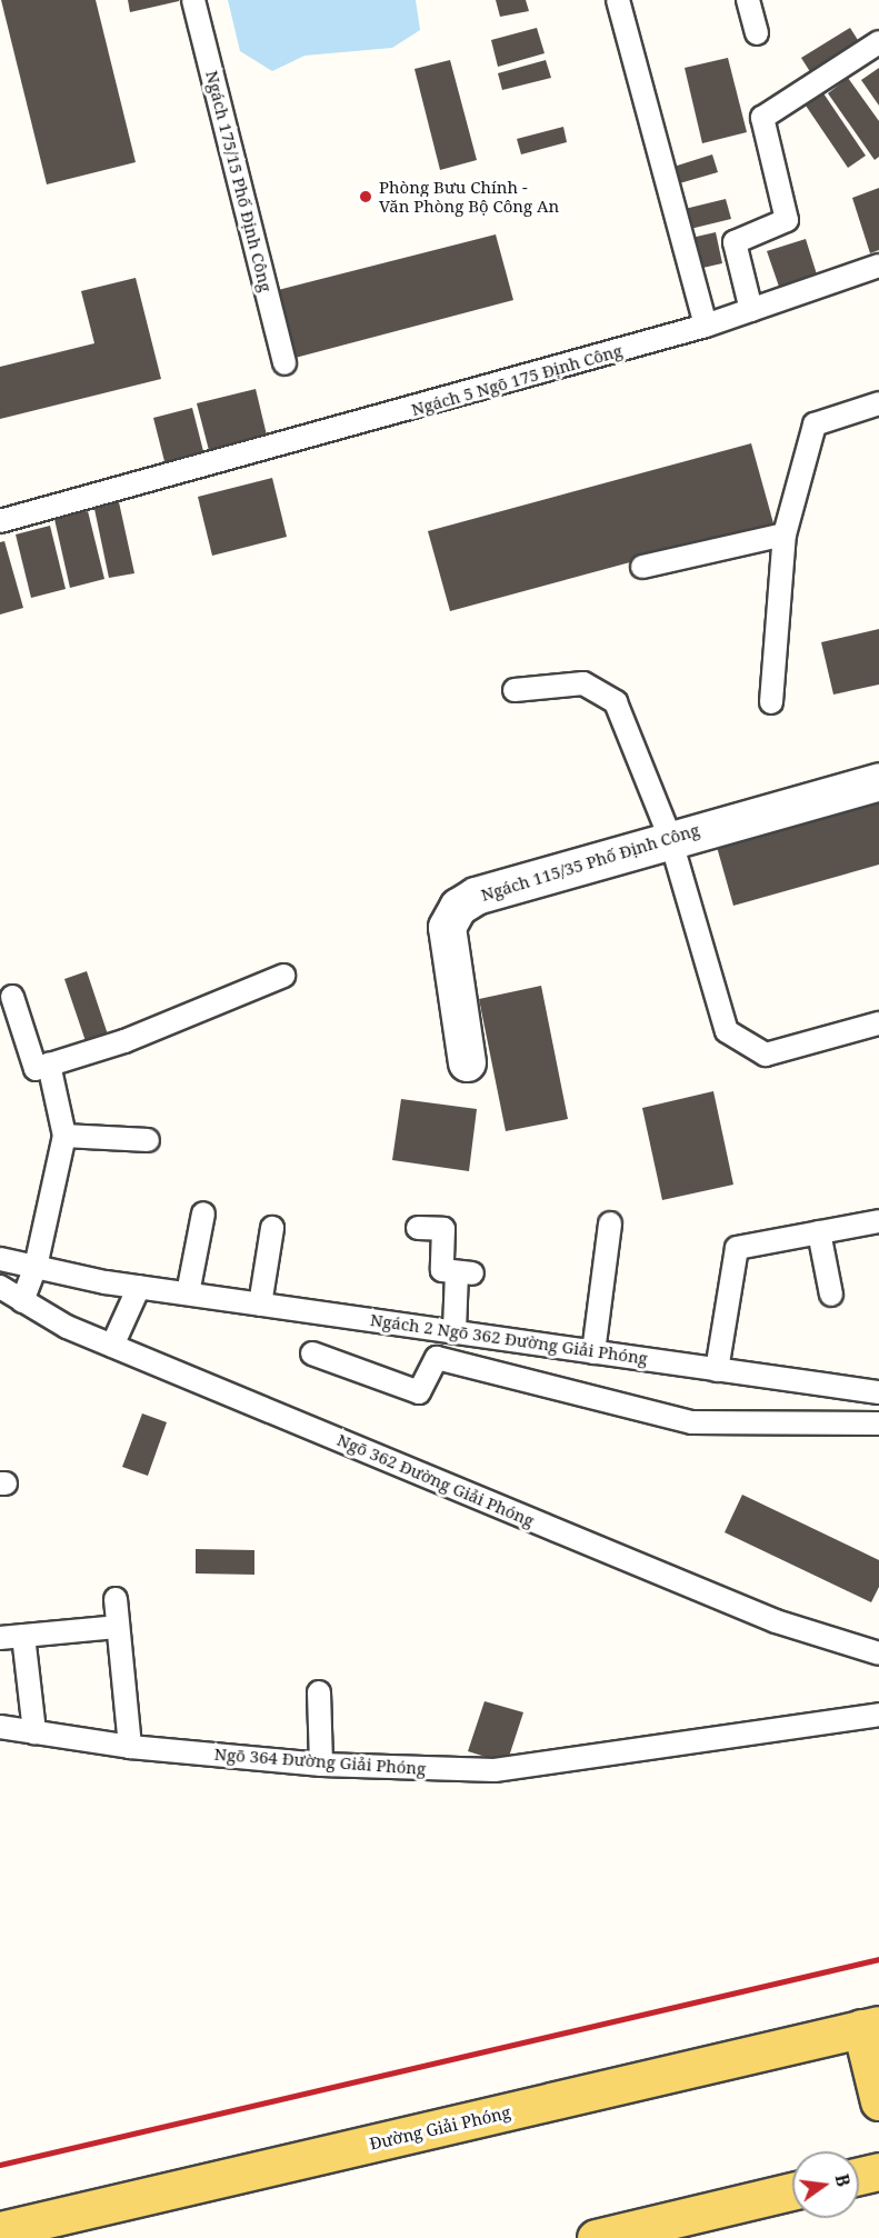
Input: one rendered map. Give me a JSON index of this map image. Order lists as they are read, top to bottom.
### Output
{
  "streets": {
    "main road": ["Đường Giải Phóng"],
    "street": ["Ngách 115/35 Phố Định Công"],
    "lane": [
      "Ngách 175/15 Phố Định Công",
      "Ngách 5 Ngõ 175 Định Công",
      "Ngách 2 Ngõ 362 Đường Giải Phóng",
      "Ngõ 362 Đường Giải Phóng",
      "Ngõ 364 Đường Giải Phóng"
    ]
  },
  "places": ["Phòng Bưu Chính - Văn Phòng Bộ Công An"],
  "north": "right"
}
